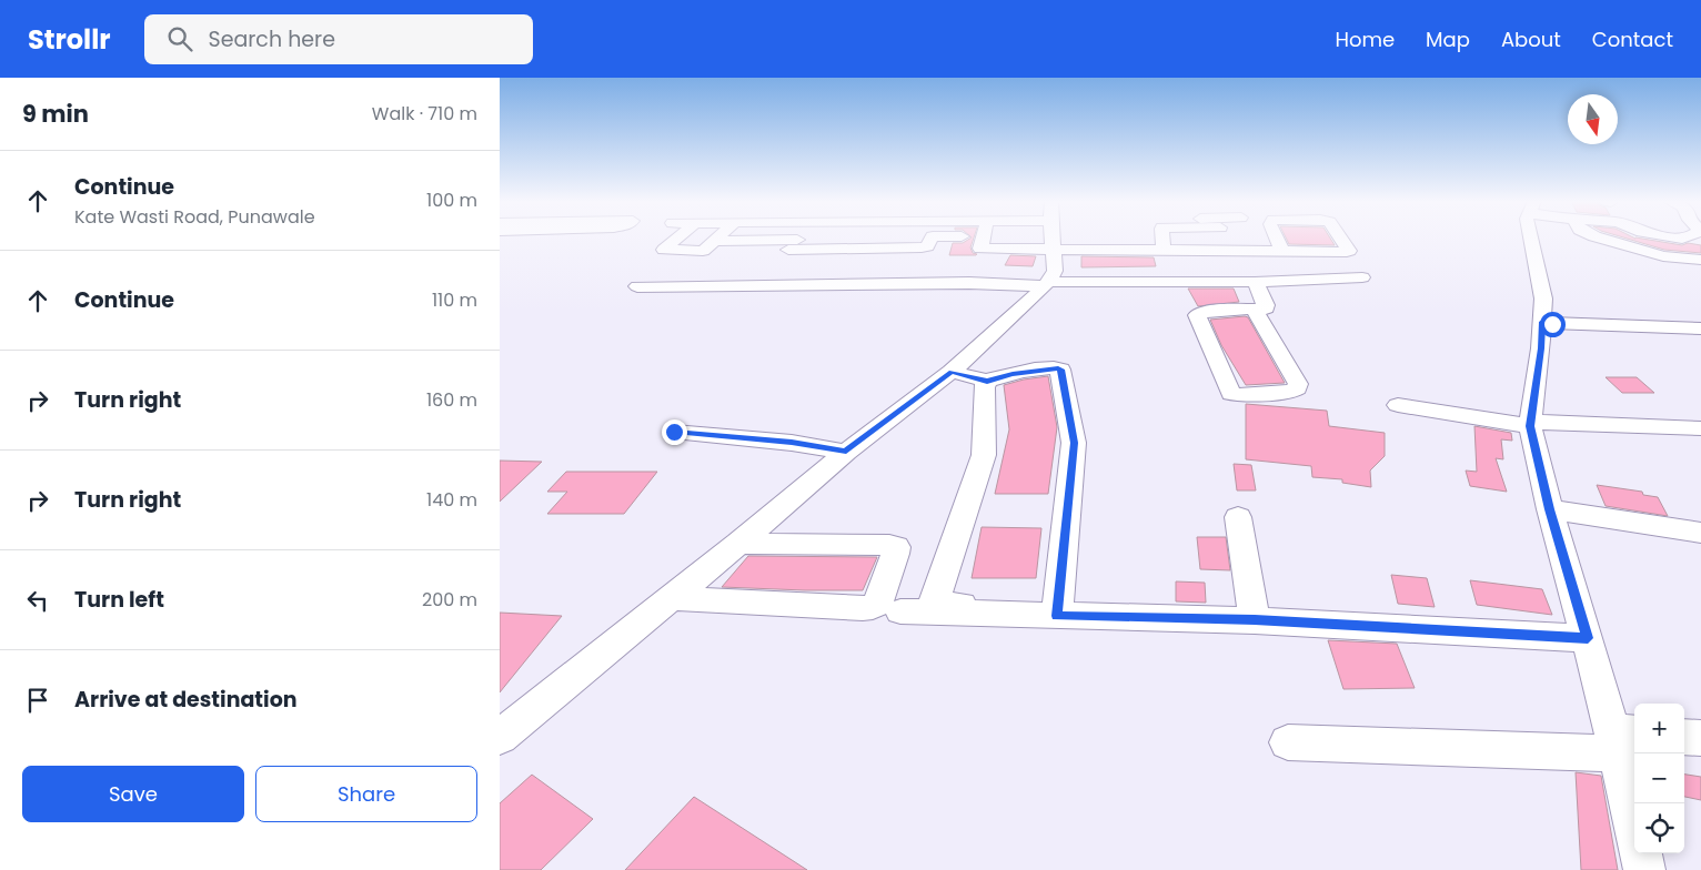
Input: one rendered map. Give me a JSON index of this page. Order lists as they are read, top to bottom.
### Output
{
  "north": "bottom",
  "page": {
    "header": "Strollr",
    "search": "Search here",
    "nav": [
      "Home",
      "Map",
      "About",
      "Contact"
    ],
    "heading": ["9 min", "Walk · 710 m"],
    "list": [
      ["Continue", "Kate Wasti Road, Punawale", "100 m"],
      ["Continue", "110 m"],
      ["Turn right", "160 m"],
      ["Turn right", "140 m"],
      ["Turn left", "200 m"],
      "Arrive at destination"
    ],
    "map_buttons": ["+", "−"],
    "buttons": ["Save", "Share"]
  }
}
